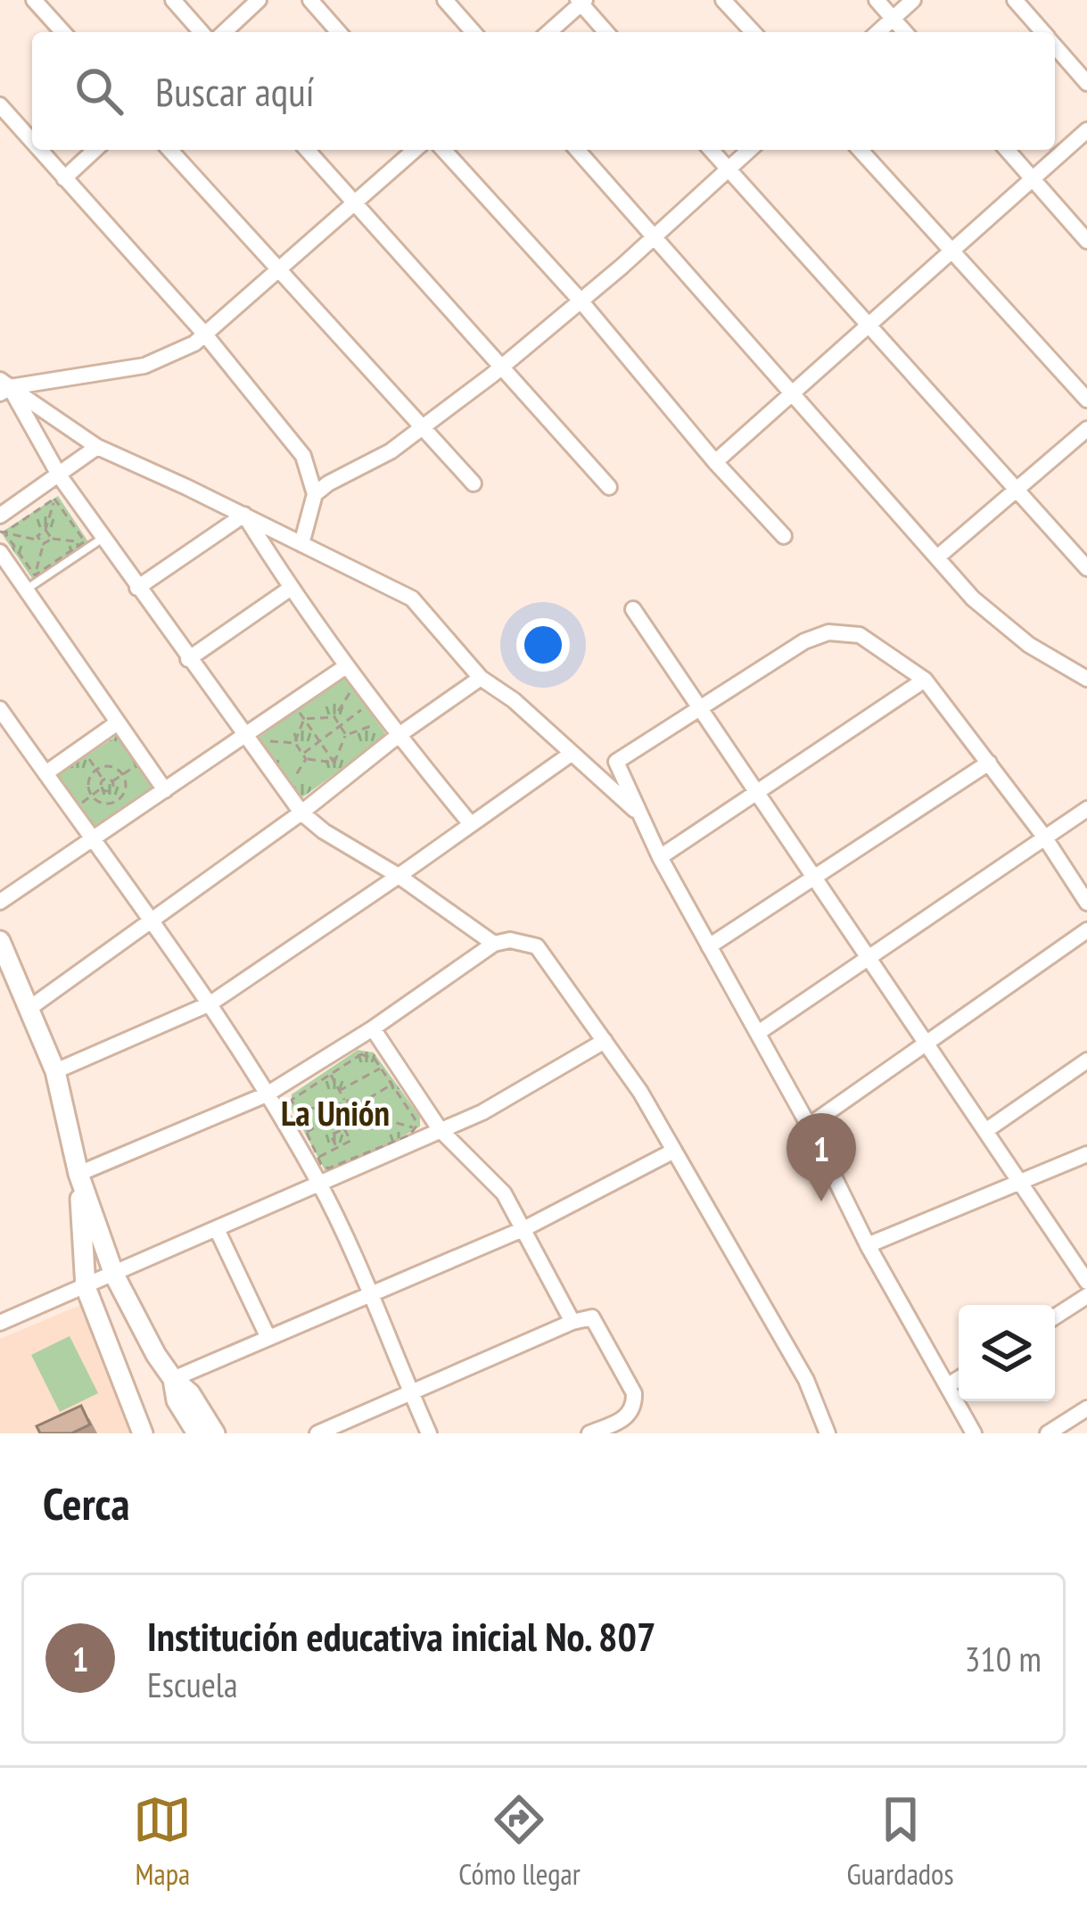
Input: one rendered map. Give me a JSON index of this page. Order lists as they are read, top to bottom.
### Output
{
  "districts": ["La Unión"],
  "page": {
    "search": "Buscar aquí",
    "pins": "1",
    "heading": "Cerca",
    "list": [
      {
        "mark": "1",
        "name": "Institución educativa inicial No. 807",
        "note": "Escuela",
        "value": "310 m"
      }
    ],
    "nav": ["Mapa", "Cómo llegar", "Guardados"]
  }
}
